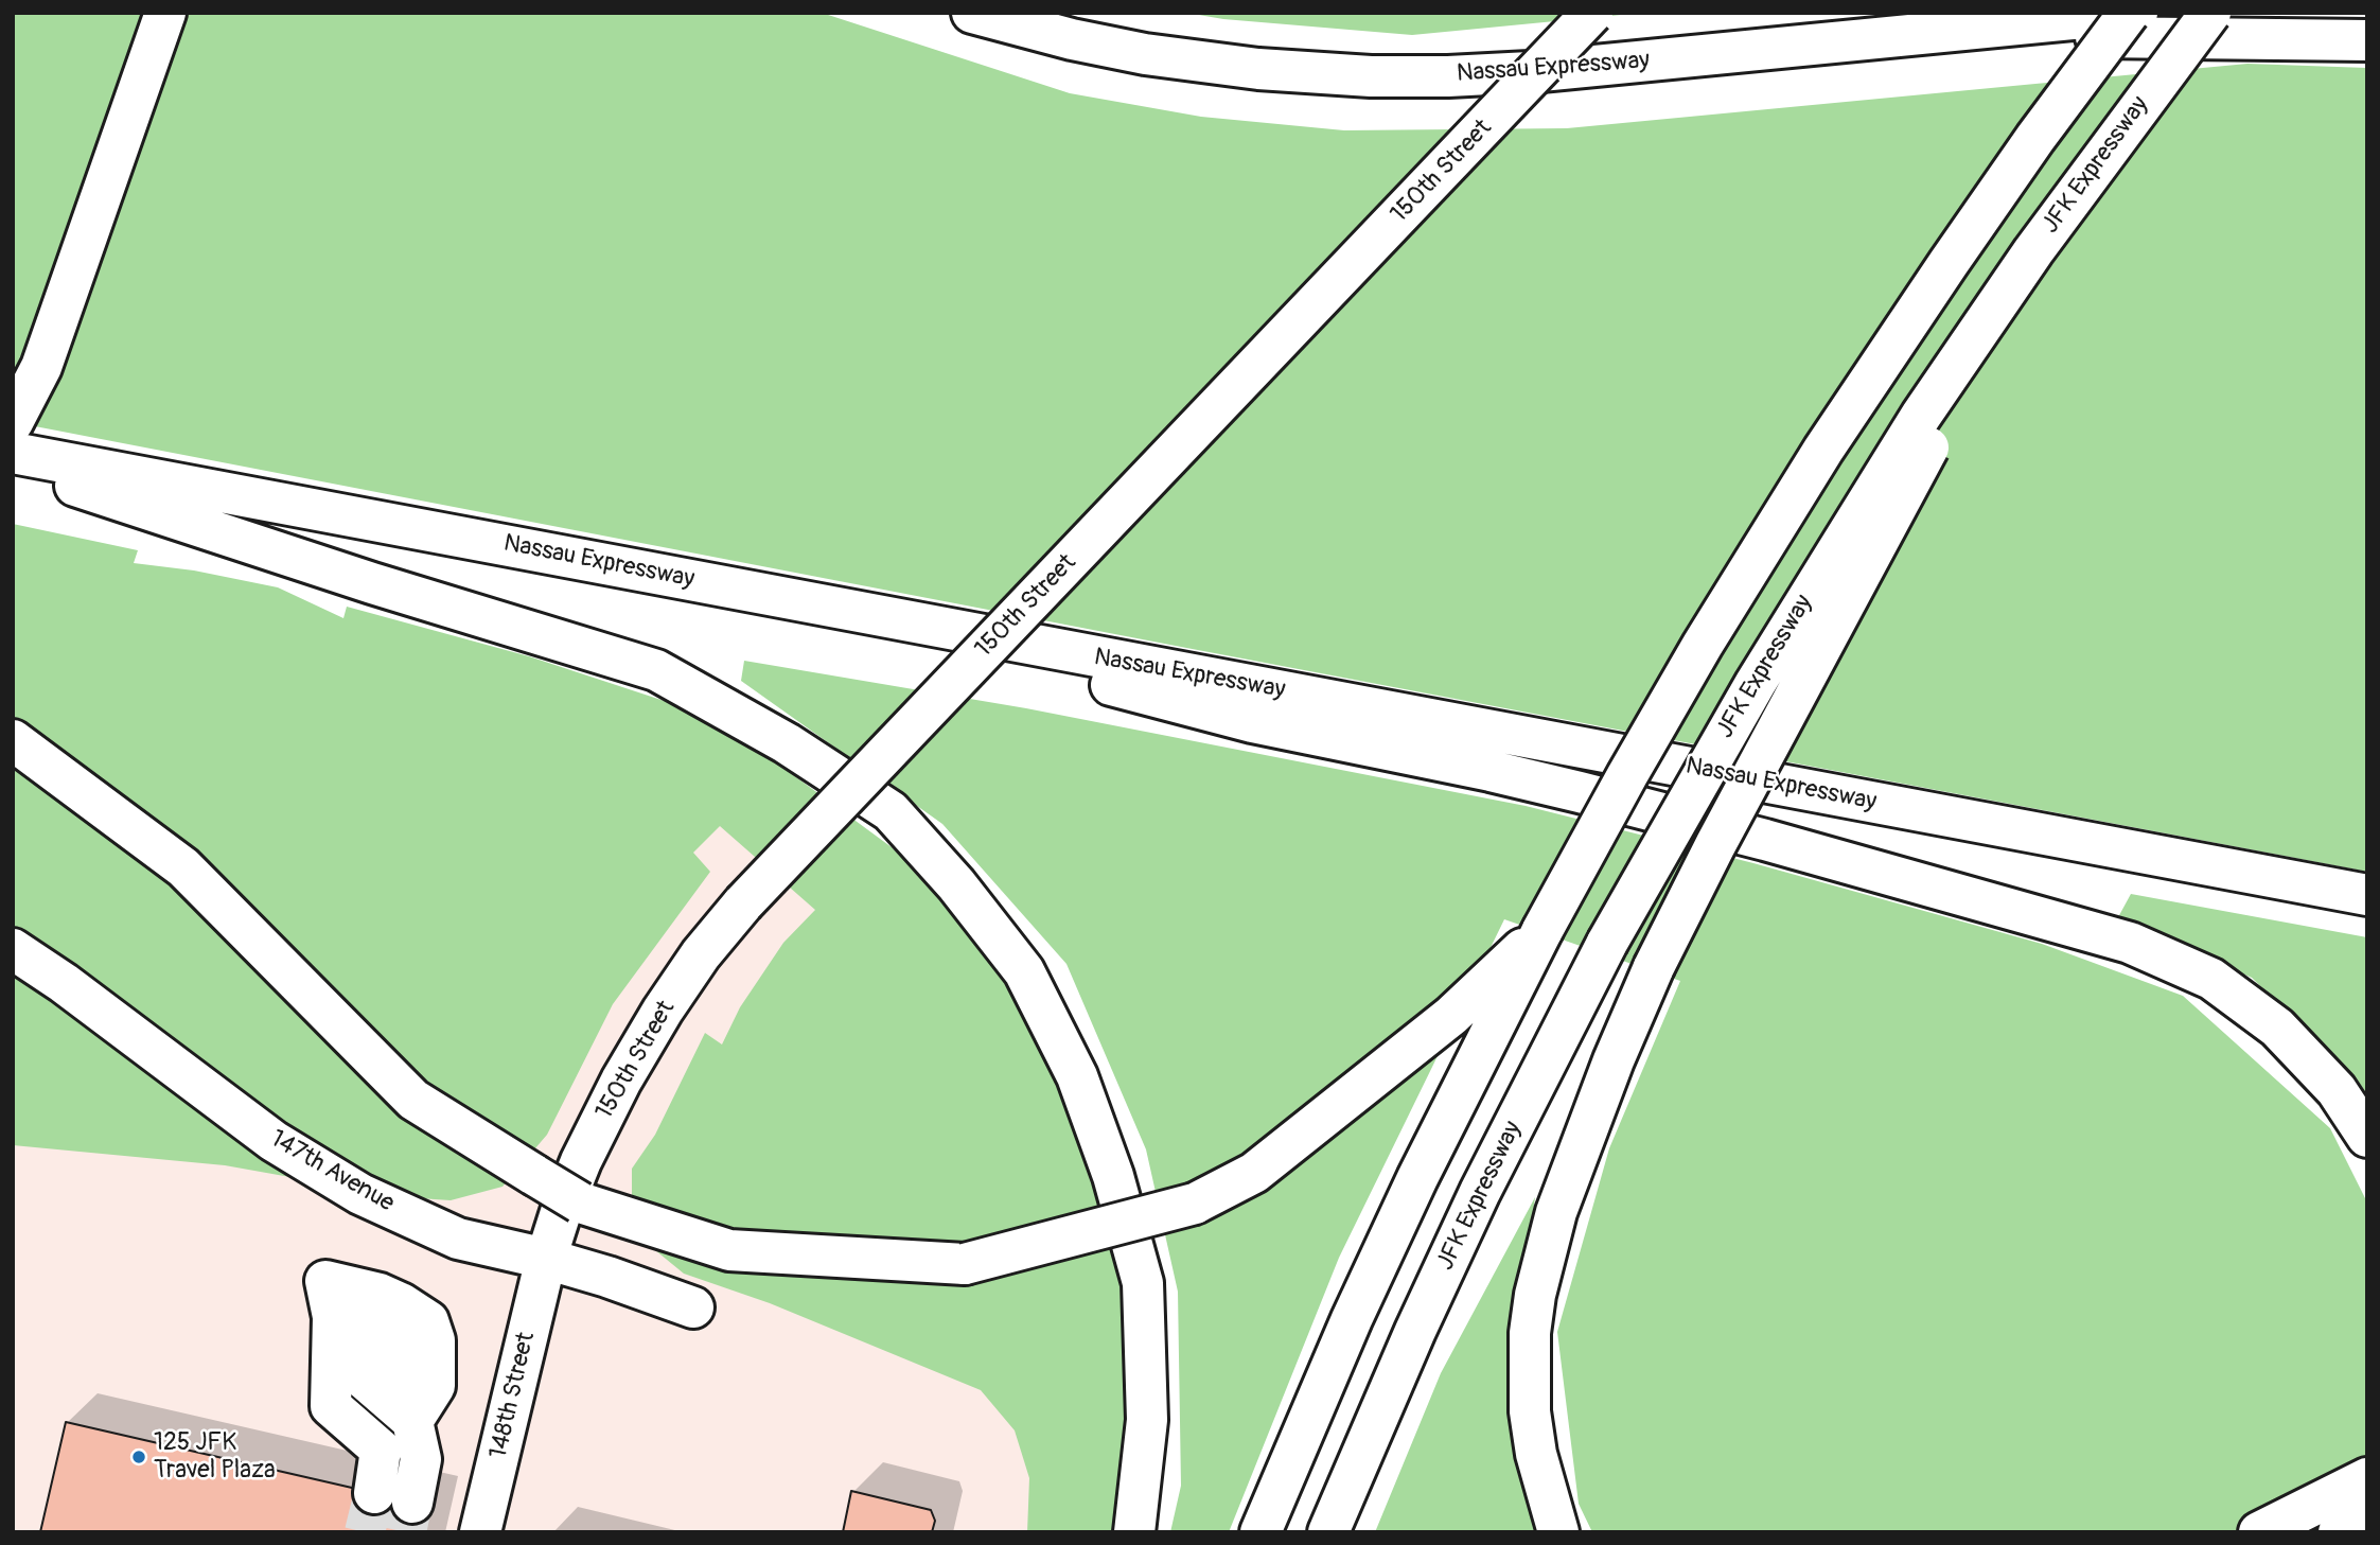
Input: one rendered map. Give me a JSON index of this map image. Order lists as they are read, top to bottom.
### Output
{
  "streets": {
    "main road": [
      "Nassau Expressway",
      "JFK Expressway",
      "150th Street",
      "147th Avenue",
      "148th Street"
    ]
  },
  "crossings": [
    ["150th Street", "147th Avenue"],
    ["150th Street", "148th Street"],
    ["147th Avenue", "148th Street"]
  ],
  "places": ["125 JFK Travel Plaza"]
}
